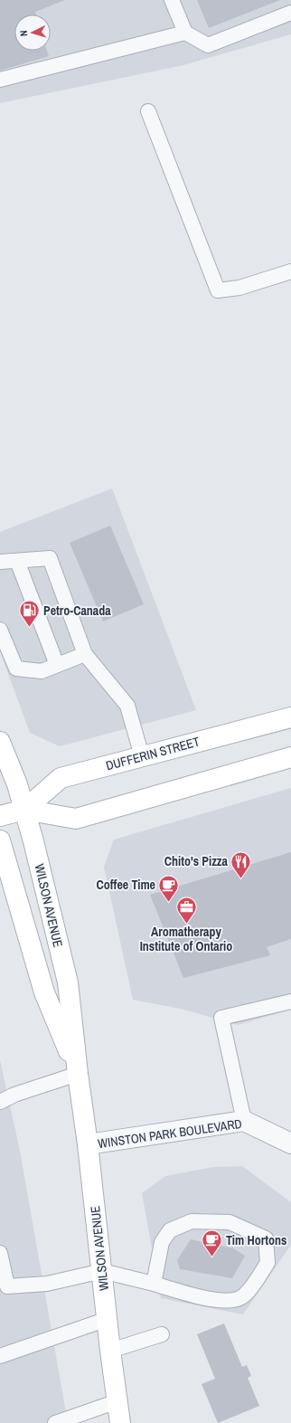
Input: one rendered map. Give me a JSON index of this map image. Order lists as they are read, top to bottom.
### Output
{
  "streets": {
    "main road": ["DUFFERIN STREET", "WILSON AVENUE"],
    "street": ["WINSTON PARK BOULEVARD"]
  },
  "crossings": [
    ["DUFFERIN STREET", "WILSON AVENUE"],
    ["WILSON AVENUE", "WINSTON PARK BOULEVARD"]
  ],
  "places": {
    "fuel station": ["Petro-Canada"],
    "restaurant": ["Chito's Pizza"],
    "cafe": ["Coffee Time", "Tim Hortons"],
    "office": ["Aromatherapy Institute of Ontario"]
  },
  "north": "left"
}
